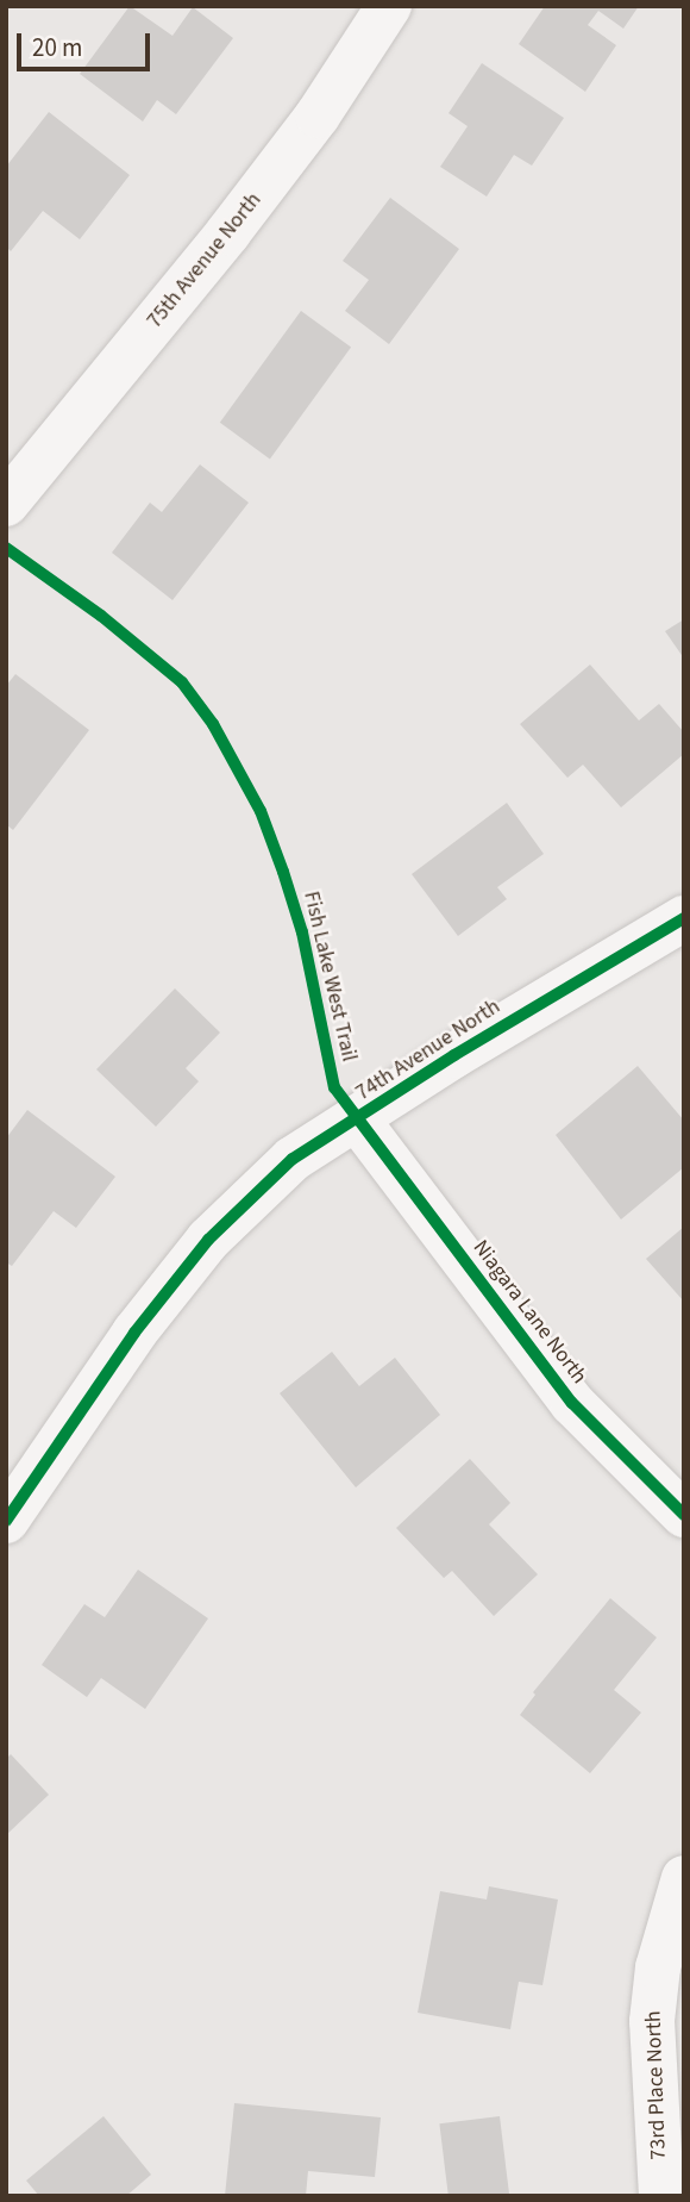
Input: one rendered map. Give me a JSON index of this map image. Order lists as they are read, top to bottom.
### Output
{
  "streets": {
    "street": [
      "75th Avenue North",
      "74th Avenue North",
      "Niagara Lane North",
      "73rd Place North"
    ],
    "cycle path": ["Fish Lake West Trail"]
  },
  "crossings": [
    ["74th Avenue North", "Niagara Lane North"]
  ],
  "scale_bar": "20 m"
}
